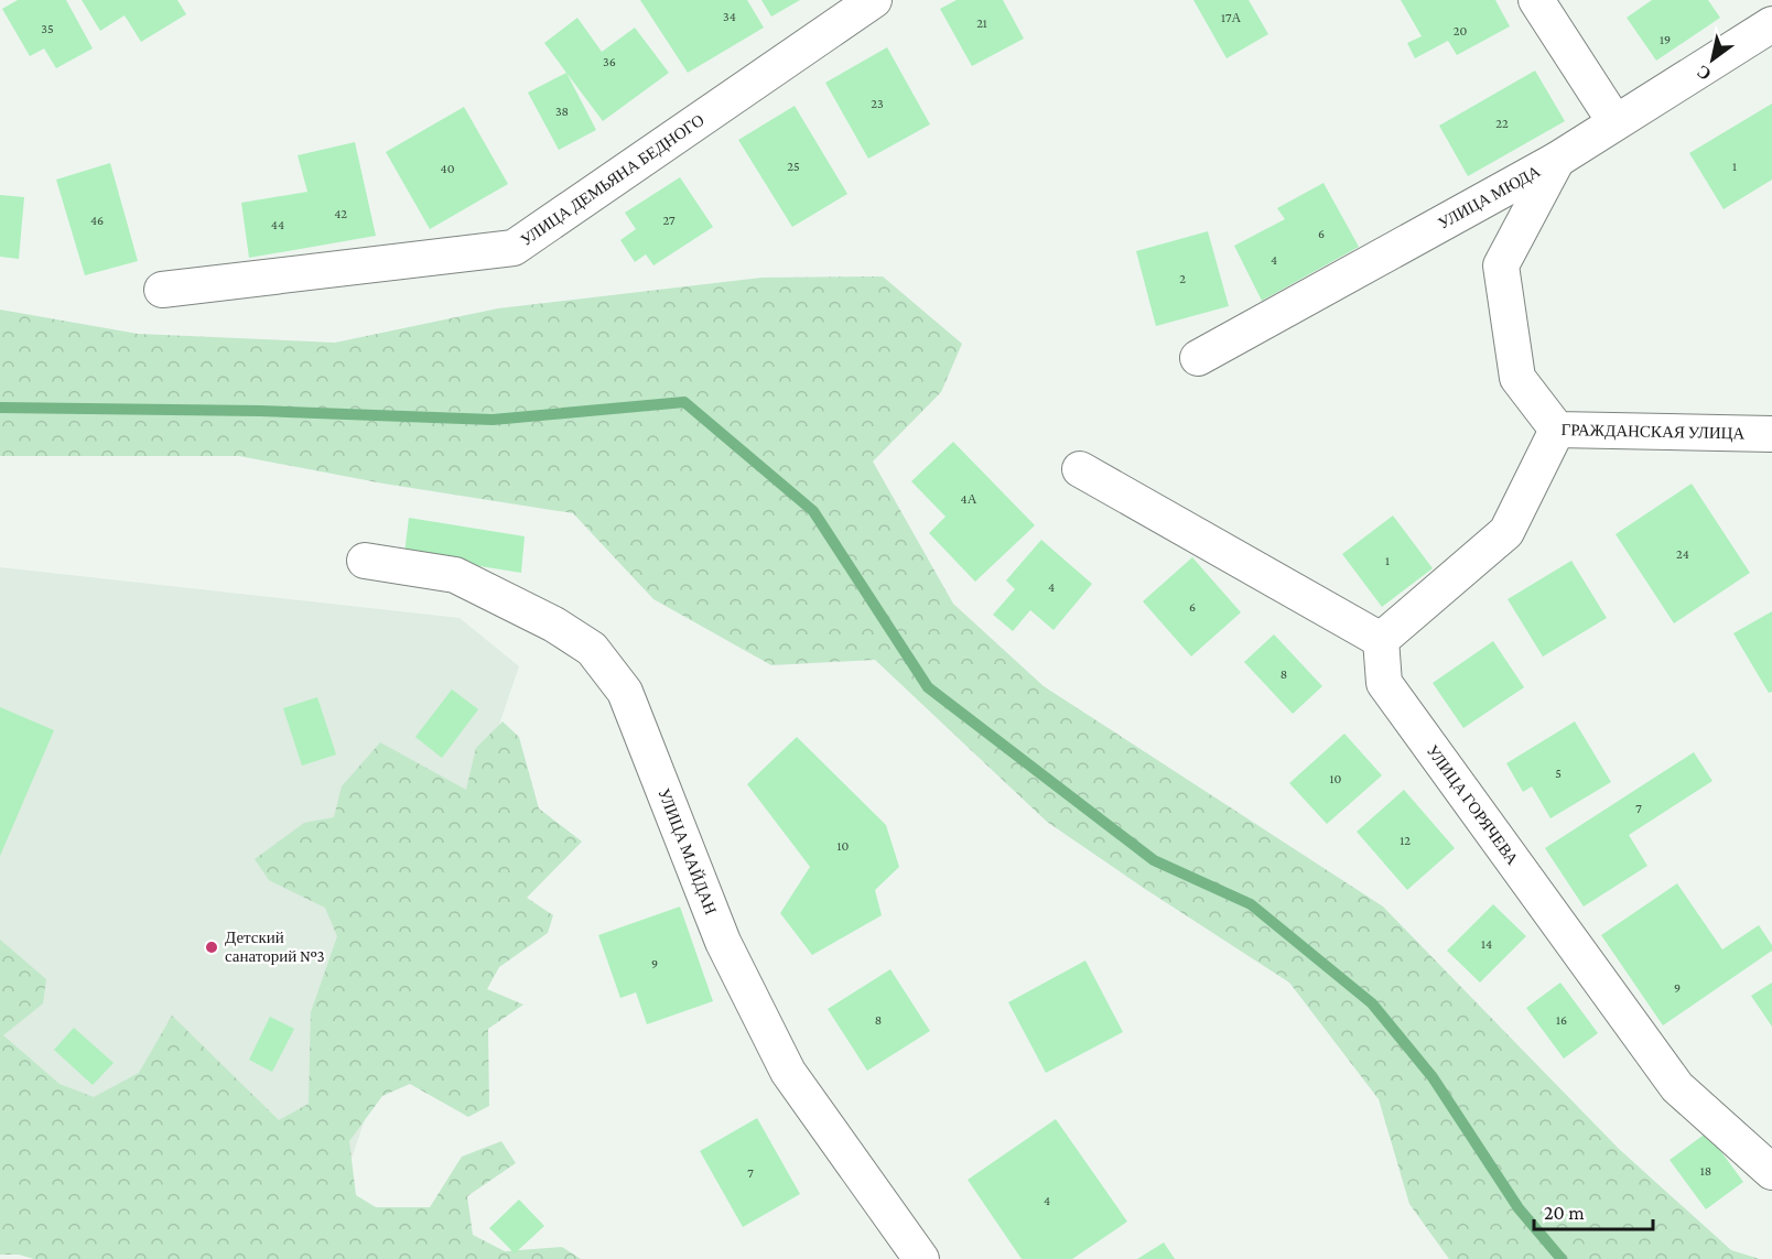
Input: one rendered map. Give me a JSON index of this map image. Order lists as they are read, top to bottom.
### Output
{
  "streets": {
    "street": [
      "УЛИЦА ДЕМЬЯНА БЕДНОГО",
      "УЛИЦА МЮДА",
      "ГРАЖДАНСКАЯ УЛИЦА",
      "УЛИЦА ГОРЯЧЕВА",
      "УЛИЦА МАЙДАН"
    ]
  },
  "crossings": [
    ["УЛИЦА МЮДА", "ГРАЖДАНСКАЯ УЛИЦА"]
  ],
  "places": ["Детский санаторий №3"],
  "house_numbers": [
    "34",
    "17А",
    "21",
    "35",
    "20",
    "19",
    "36",
    "23",
    "38",
    "22",
    "25",
    "1",
    "40",
    "42",
    "46",
    "27",
    "44",
    "6",
    "4",
    "2",
    "4А",
    "24",
    "1",
    "4",
    "6",
    "8",
    "5",
    "10",
    "7",
    "12",
    "10",
    "14",
    "9",
    "9",
    "8",
    "16",
    "18",
    "7",
    "4"
  ],
  "scale_bar": "20 m",
  "north": "bottom left"
}
